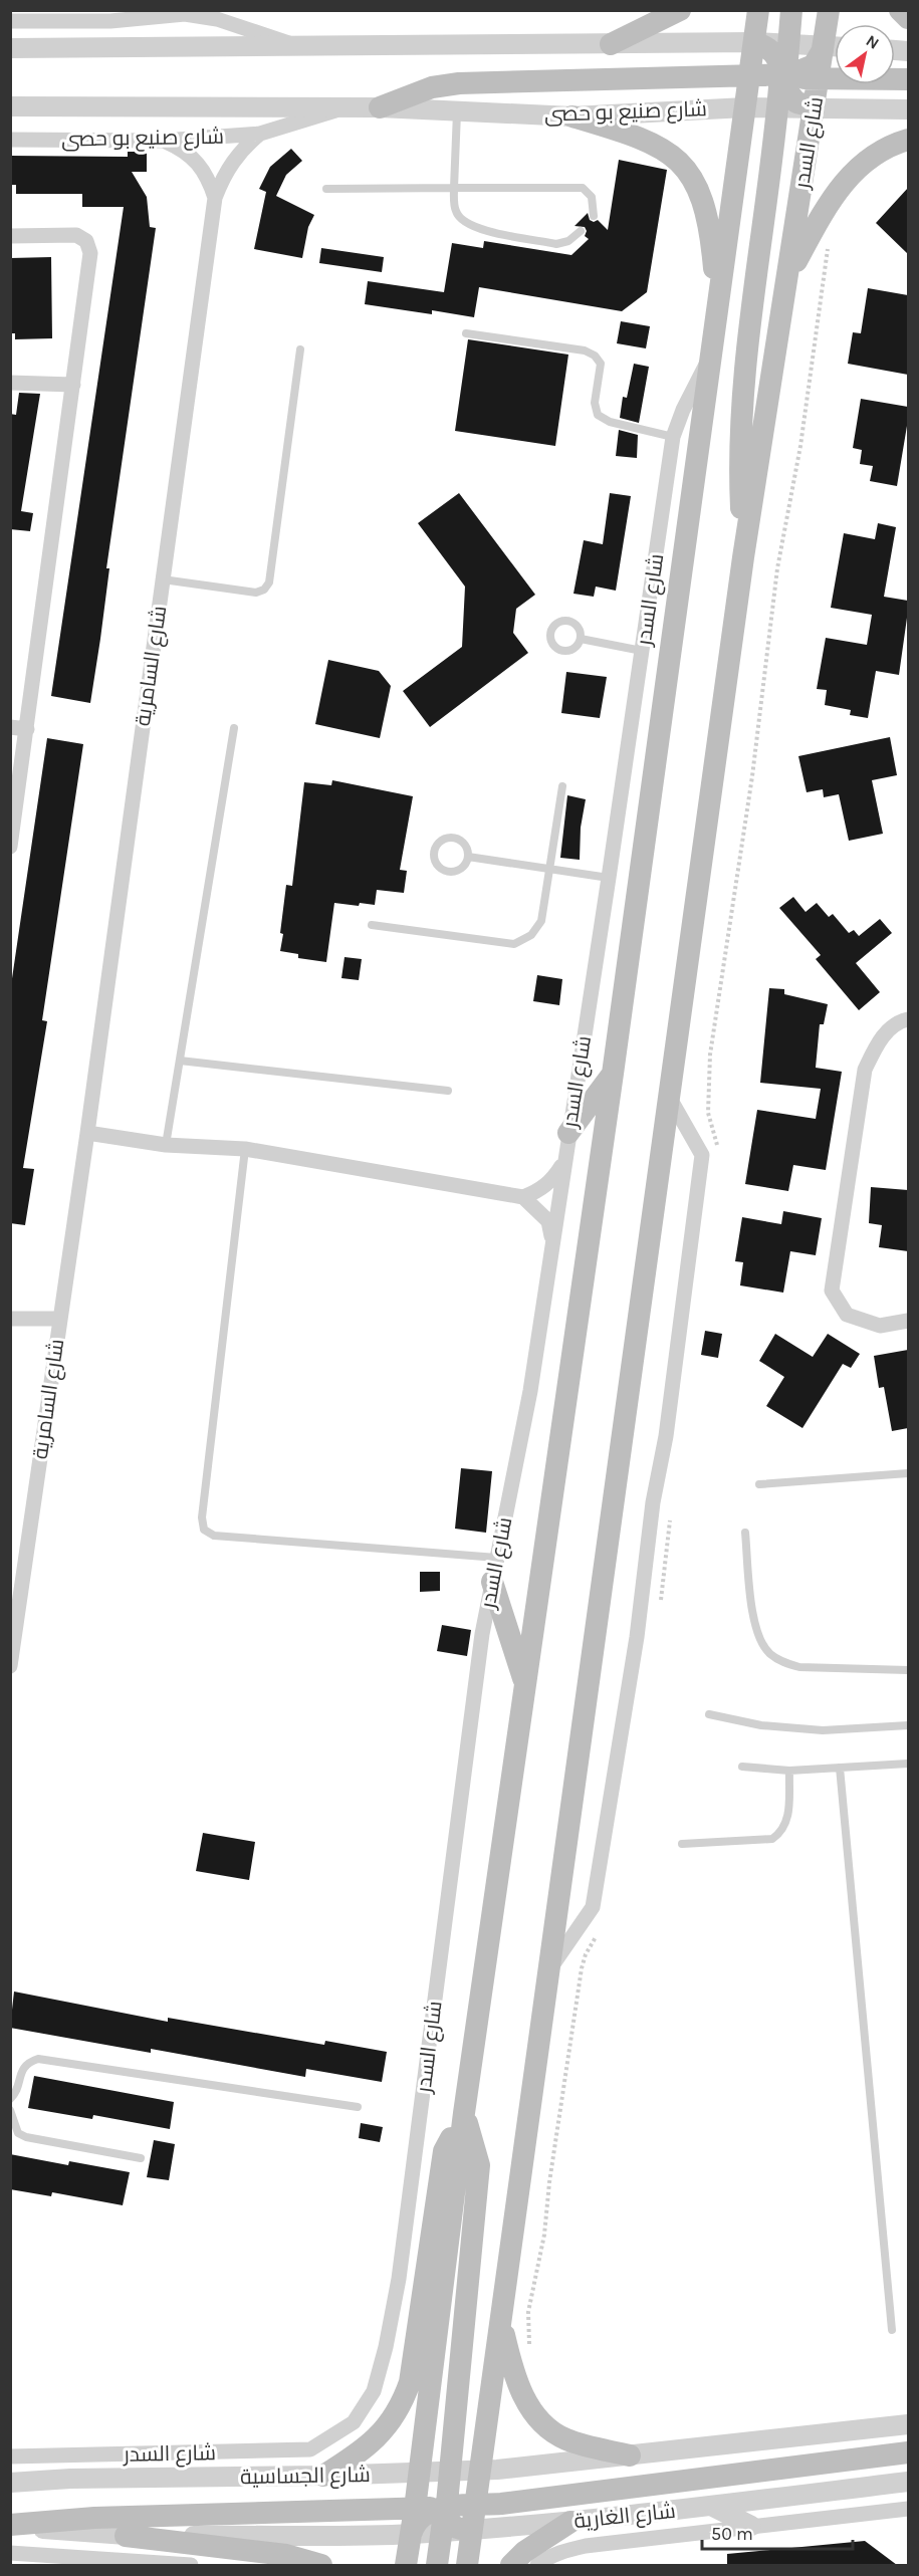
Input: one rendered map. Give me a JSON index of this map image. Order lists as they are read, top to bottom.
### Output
{
  "streets": {
    "main road": ["شارع السدر"],
    "street": [
      "شارع صنيع بو حصى",
      "شارع السامرية",
      "شارع الجساسية",
      "شارع الغارية"
    ]
  },
  "crossings": [
    ["شارع صنيع بو حصى", "شارع السدر"],
    ["شارع صنيع بو حصى", "شارع السامرية"],
    ["شارع السدر", "شارع الجساسية"],
    ["شارع السدر", "شارع الغارية"]
  ],
  "scale_bar": "50 m",
  "north": "top right"
}
